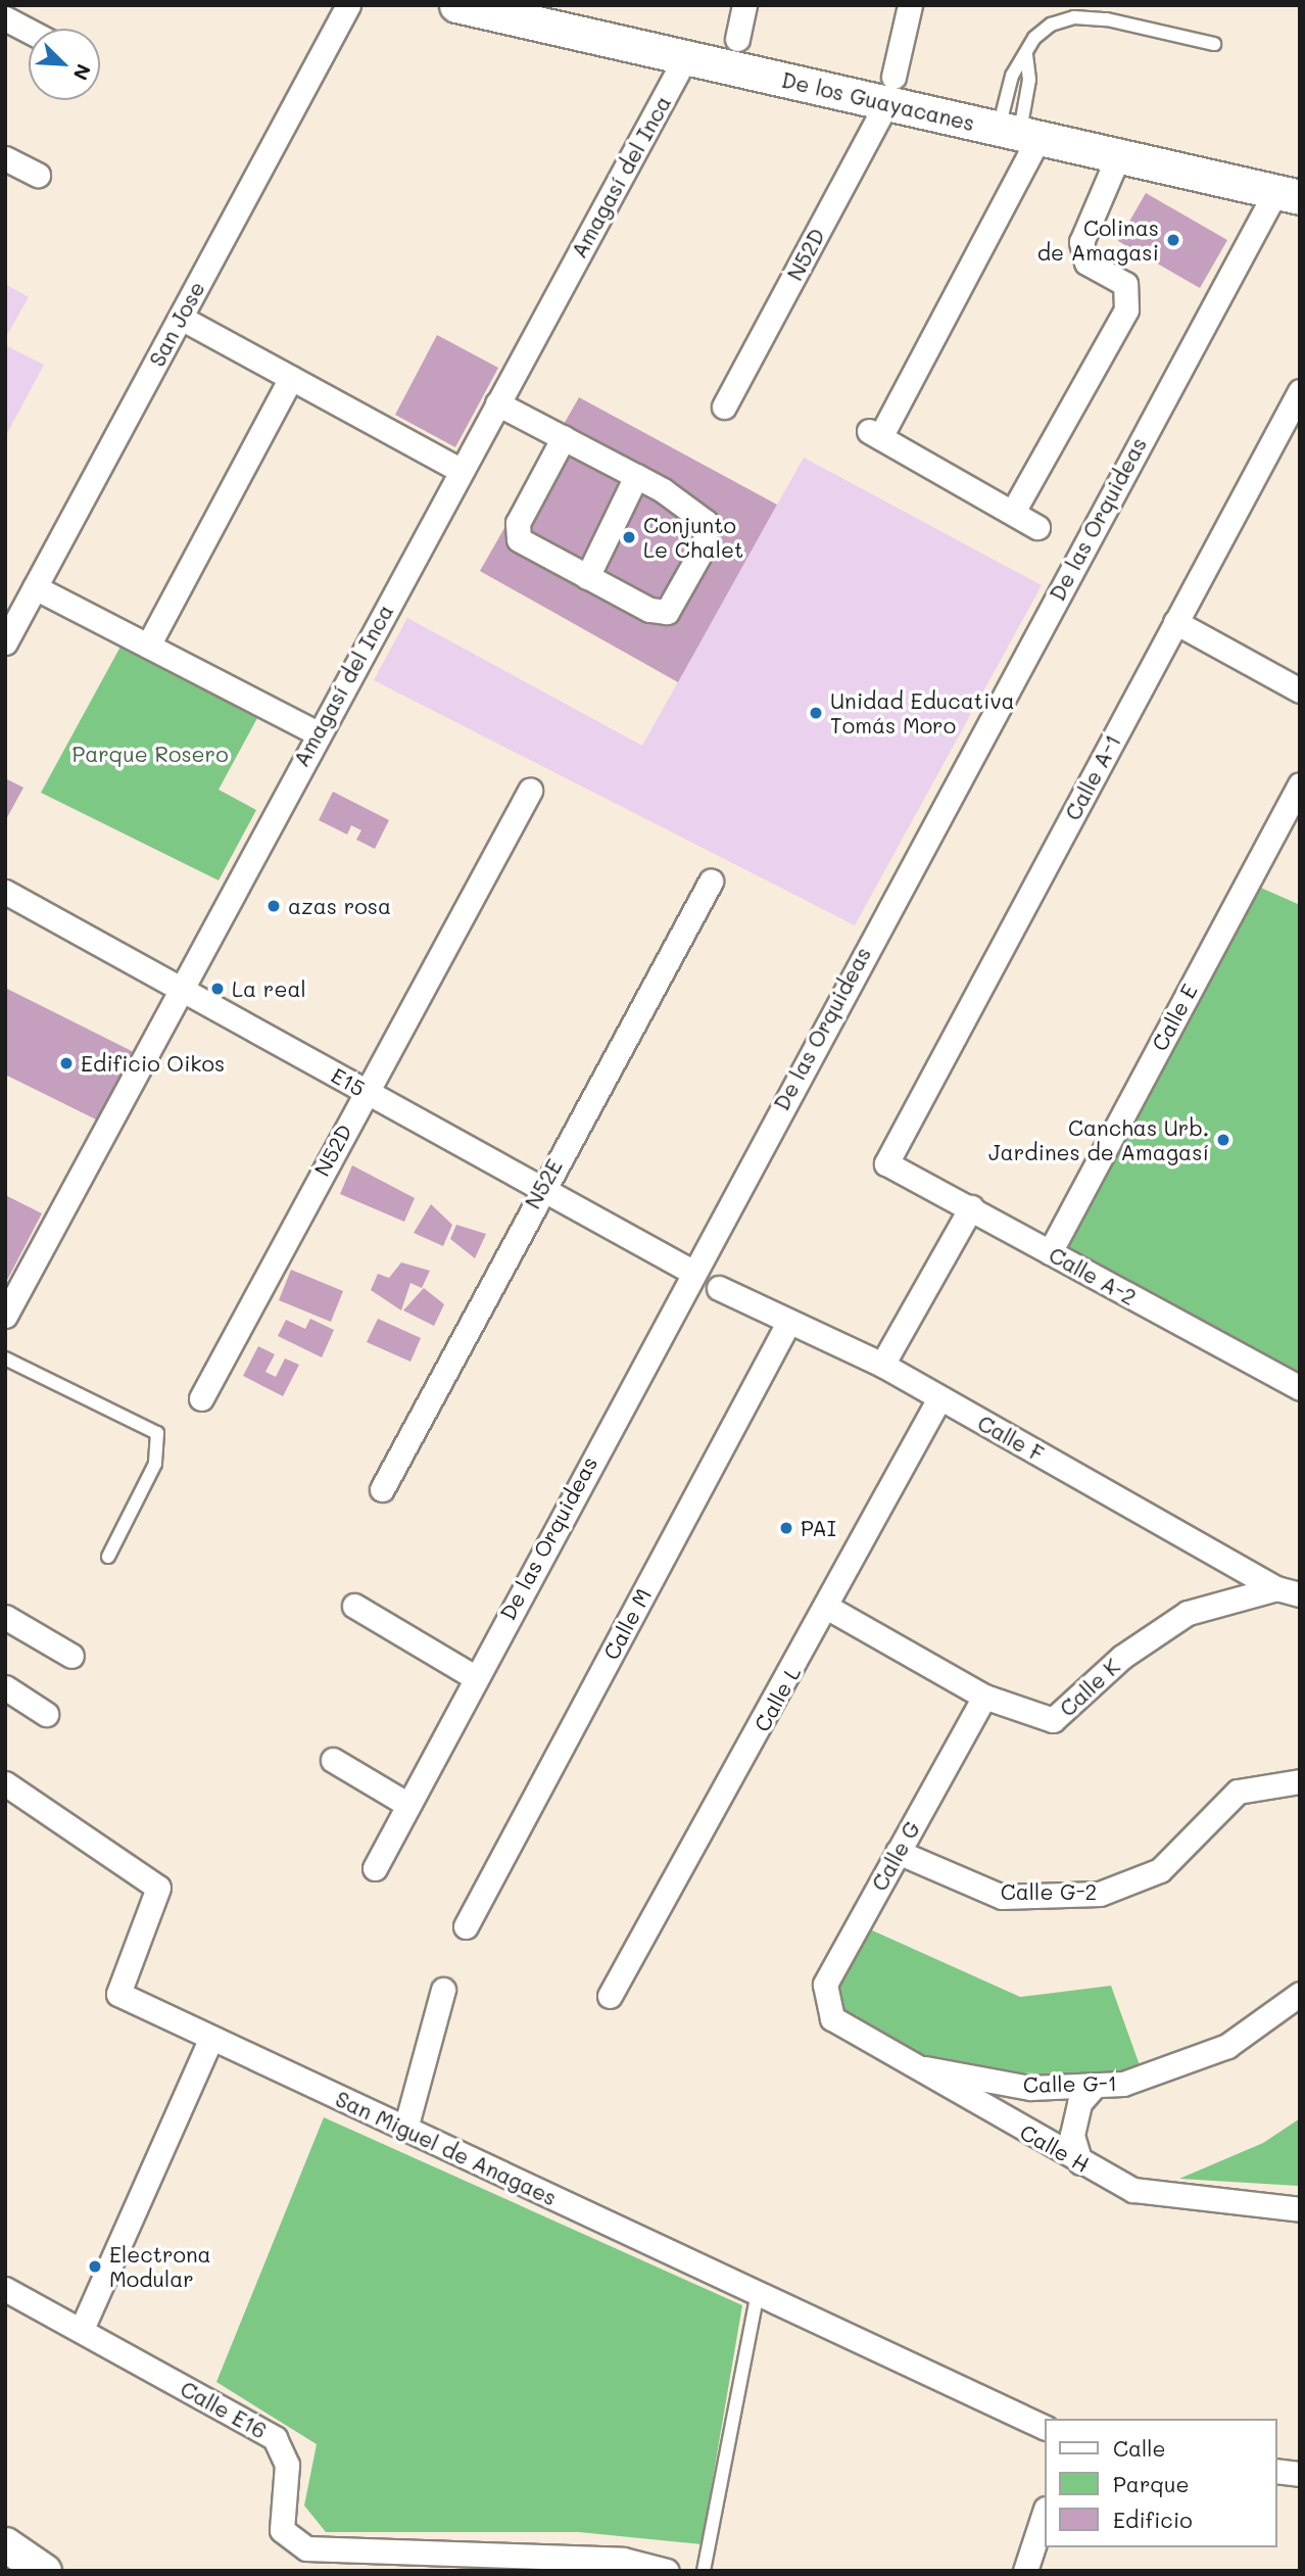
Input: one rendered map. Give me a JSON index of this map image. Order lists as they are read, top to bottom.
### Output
{
  "streets": {
    "street": [
      "De los Guayacanes",
      "Amagasí del Inca",
      "N52D",
      "San Jose",
      "De las Orquideas",
      "Calle A-1",
      "Calle E",
      "E15",
      "N52E",
      "Calle A-2",
      "Calle F",
      "Calle M",
      "Calle K",
      "Calle L",
      "Calle G",
      "Calle G-2",
      "Calle G-1",
      "San Miguel de Anagaes",
      "Calle H",
      "Calle E16"
    ]
  },
  "crossings": [
    ["De los Guayacanes", "Amagasí del Inca"],
    ["De los Guayacanes", "N52D"],
    ["De los Guayacanes", "De las Orquideas"],
    ["Amagasí del Inca", "E15"],
    ["N52D", "E15"],
    ["De las Orquideas", "E15"],
    ["Calle A-1", "Calle A-2"],
    ["Calle E", "Calle A-2"],
    ["E15", "N52E"],
    ["Calle F", "Calle M"],
    ["Calle F", "Calle K"],
    ["Calle F", "Calle L"],
    ["Calle K", "Calle L"],
    ["Calle K", "Calle G"],
    ["Calle G", "Calle G-2"],
    ["Calle G", "Calle H"],
    ["Calle G-1", "Calle H"]
  ],
  "parks": ["Parque Rosero"],
  "places": [
    "Colinas de Amagasi",
    "Conjunto Le Chalet",
    "Unidad Educativa Tomás Moro",
    "azas rosa",
    "La real",
    "Edificio Oikos",
    "Canchas Urb. Jardines de Amagasí",
    "PAI",
    "Electrona Modular"
  ],
  "legend": ["Calle", "Parque", "Edificio"],
  "north": "bottom right"
}
